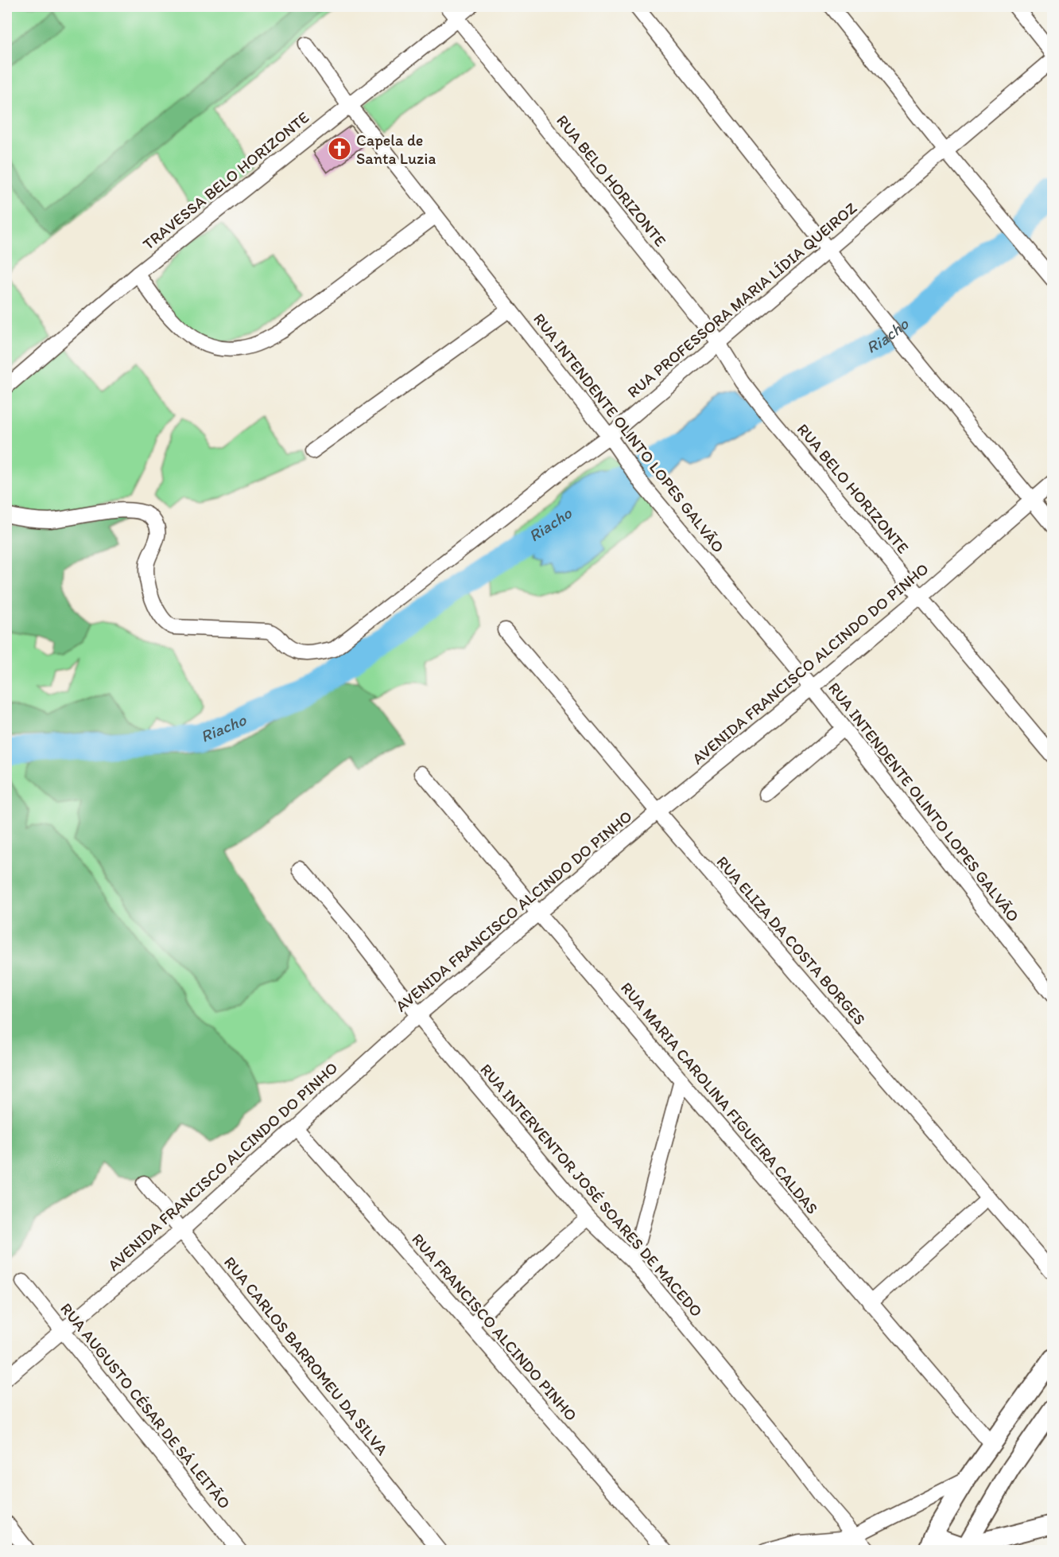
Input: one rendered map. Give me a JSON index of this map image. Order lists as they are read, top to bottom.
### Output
{
  "streets": {
    "street": [
      "TRAVESSA BELO HORIZONTE",
      "RUA BELO HORIZONTE",
      "RUA PROFESSORA MARIA LÍDIA QUEIROZ",
      "RUA INTENDENTE OLINTO LOPES GALVÃO",
      "AVENIDA FRANCISCO ALCINDO DO PINHO",
      "RUA ELIZA DA COSTA BORGES",
      "RUA MARIA CAROLINA FIGUEIRA CALDAS",
      "RUA INTERVENTOR JOSÉ SOARES DE MACEDO",
      "RUA FRANCISCO ALCINDO PINHO",
      "RUA CARLOS BARROMEU DA SILVA",
      "RUA AUGUSTO CÉSAR DE SÁ LEITÃO"
    ]
  },
  "crossings": [
    ["TRAVESSA BELO HORIZONTE", "RUA BELO HORIZONTE"],
    ["TRAVESSA BELO HORIZONTE", "RUA INTENDENTE OLINTO LOPES GALVÃO"],
    ["RUA BELO HORIZONTE", "RUA PROFESSORA MARIA LÍDIA QUEIROZ"],
    ["RUA BELO HORIZONTE", "AVENIDA FRANCISCO ALCINDO DO PINHO"],
    ["RUA PROFESSORA MARIA LÍDIA QUEIROZ", "RUA INTENDENTE OLINTO LOPES GALVÃO"],
    ["RUA INTENDENTE OLINTO LOPES GALVÃO", "AVENIDA FRANCISCO ALCINDO DO PINHO"],
    ["AVENIDA FRANCISCO ALCINDO DO PINHO", "RUA ELIZA DA COSTA BORGES"],
    ["AVENIDA FRANCISCO ALCINDO DO PINHO", "RUA MARIA CAROLINA FIGUEIRA CALDAS"],
    ["AVENIDA FRANCISCO ALCINDO DO PINHO", "RUA INTERVENTOR JOSÉ SOARES DE MACEDO"],
    ["AVENIDA FRANCISCO ALCINDO DO PINHO", "RUA FRANCISCO ALCINDO PINHO"],
    ["AVENIDA FRANCISCO ALCINDO DO PINHO", "RUA CARLOS BARROMEU DA SILVA"],
    ["AVENIDA FRANCISCO ALCINDO DO PINHO", "RUA AUGUSTO CÉSAR DE SÁ LEITÃO"]
  ],
  "water": ["Riacho"],
  "places": {
    "church": ["Capela de Santa Luzia"]
  }
}
